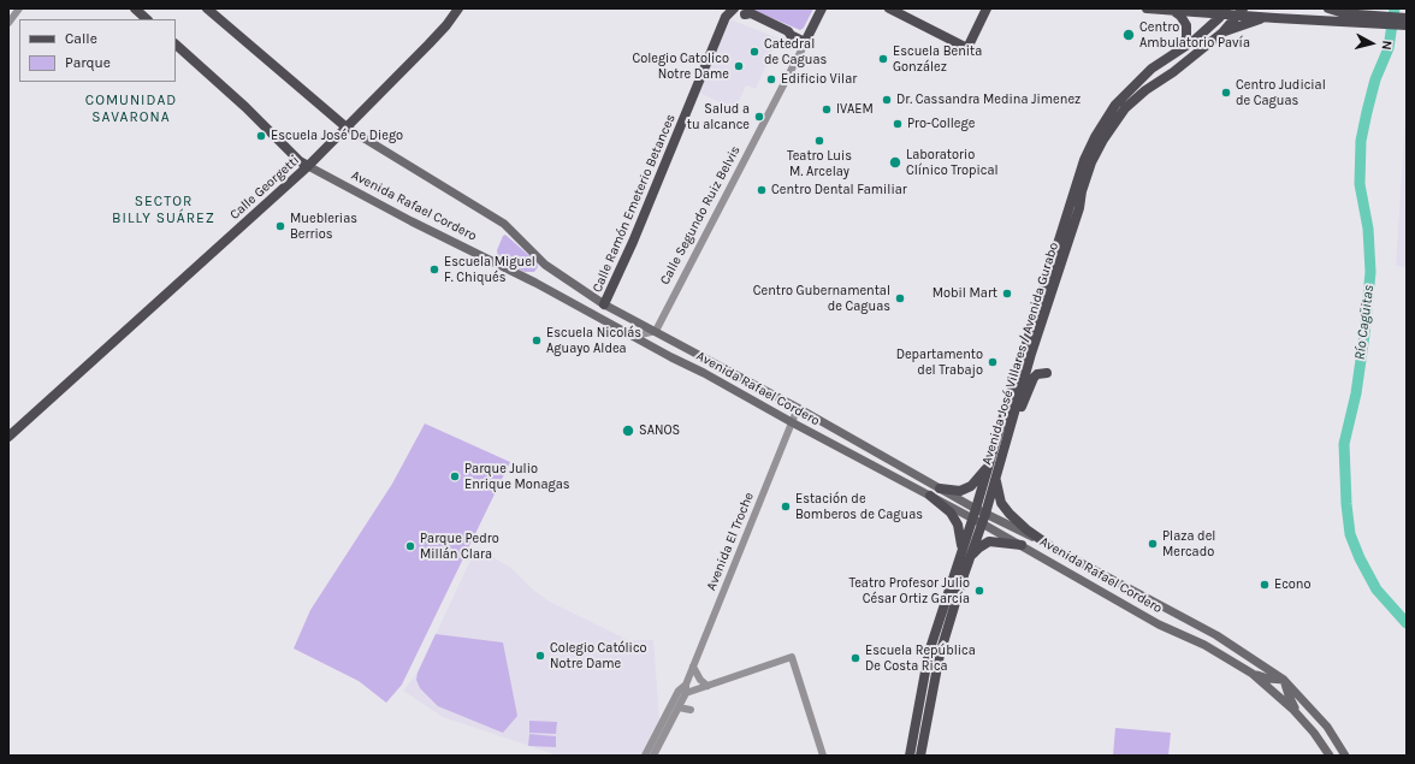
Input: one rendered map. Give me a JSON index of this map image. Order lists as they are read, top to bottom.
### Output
{
  "streets": {
    "main road": [
      "Calle Georgetti",
      "Calle Ramón Emeterio Betances",
      "Avenida Rafael Cordero",
      "Calle Segundo Ruiz Belvis",
      "Avenida José Villares / Avenida Gurabo"
    ],
    "street": ["Avenida El Troche"]
  },
  "crossings": [
    ["Calle Georgetti", "Avenida Rafael Cordero"],
    ["Calle Ramón Emeterio Betances", "Avenida Rafael Cordero"],
    ["Avenida Rafael Cordero", "Calle Segundo Ruiz Belvis"],
    ["Avenida Rafael Cordero", "Avenida José Villares / Avenida Gurabo"],
    ["Avenida Rafael Cordero", "Avenida El Troche"]
  ],
  "districts": ["COMUNIDAD SAVARONA", "SECTOR BILLY SUÁREZ"],
  "water": ["Río Cagüitas"],
  "places": [
    "Centro Ambulatorio Pavía",
    "Catedral de Caguas",
    "Escuela Benita González",
    "Colegio Catolico Notre Dame",
    "Edificio Vilar",
    "Centro Judicial de Caguas",
    "Dr. Cassandra Medina Jimenez",
    "IVAEM",
    "Salud a tu alcance",
    "Pro-College",
    "Escuela José De Diego",
    "Teatro Luis M. Arcelay",
    "Laboratorio Clínico Tropical",
    "Centro Dental Familiar",
    "Mueblerias Berrios",
    "Escuela Miguel F. Chiqués",
    "Mobil Mart",
    "Centro Gubernamental de Caguas",
    "Escuela Nicolás Aguayo Aldea",
    "Departamento del Trabajo",
    "SANOS",
    "Parque Julio Enrique Monagas",
    "Estación de Bomberos de Caguas",
    "Plaza del Mercado",
    "Parque Pedro Millán Clara",
    "Econo",
    "Teatro Profesor Julio César Ortiz García",
    "Colegio Católico Notre Dame",
    "Escuela República De Costa Rica"
  ],
  "legend": ["Calle", "Parque"],
  "north": "right"
}
